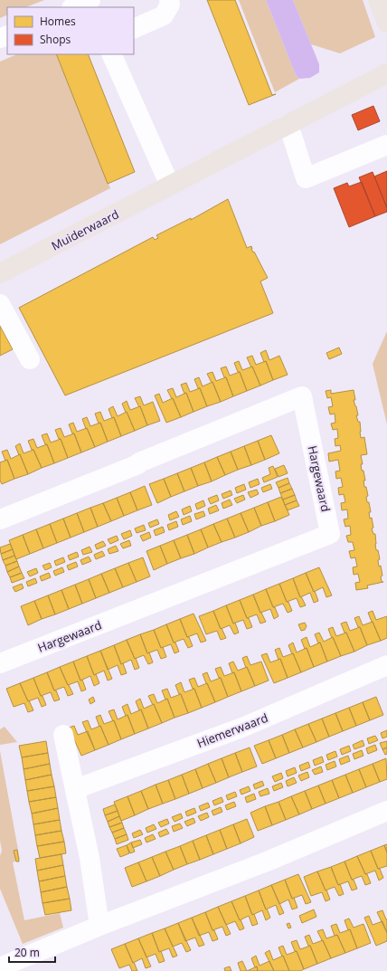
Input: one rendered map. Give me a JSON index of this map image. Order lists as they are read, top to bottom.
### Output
{
  "streets": {
    "main road": ["Muiderwaard"],
    "street": ["Hargewaard", "Hiemerwaard"]
  },
  "legend": ["Homes", "Shops"],
  "scale_bar": "20 m"
}
